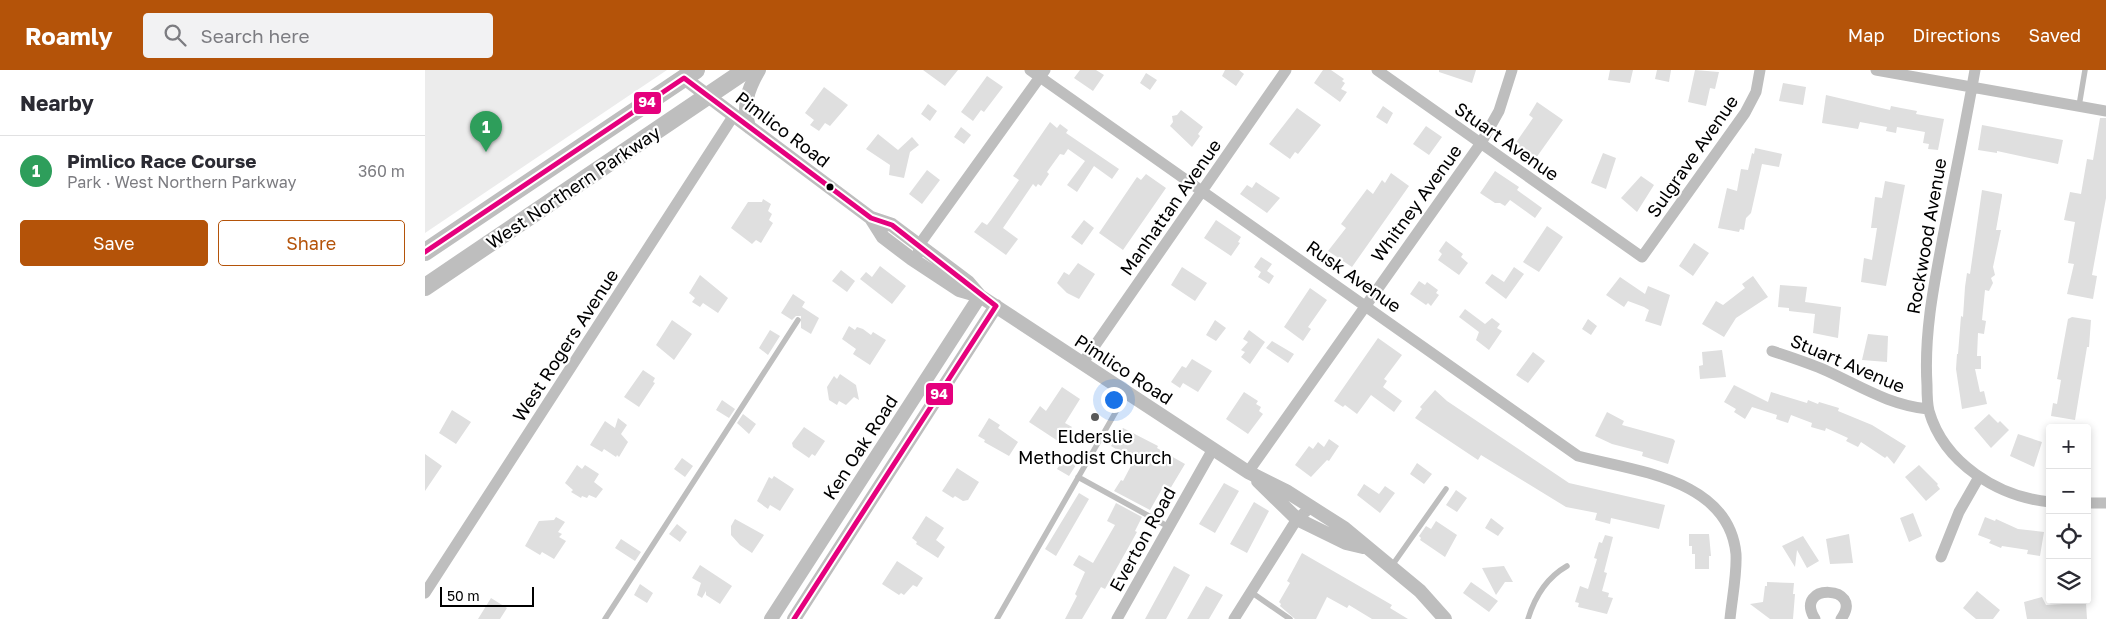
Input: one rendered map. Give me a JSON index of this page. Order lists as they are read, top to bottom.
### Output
{
  "streets": {
    "main road": ["West Northern Parkway"],
    "street": [
      "Pimlico Road",
      "Stuart Avenue",
      "Sulgrave Avenue",
      "Whitney Avenue",
      "Manhattan Avenue",
      "Rockwood Avenue",
      "Rusk Avenue",
      "West Rogers Avenue",
      "Ken Oak Road",
      "Everton Road"
    ]
  },
  "crossings": [
    ["Pimlico Road", "West Northern Parkway"],
    ["Pimlico Road", "Whitney Avenue"],
    ["Pimlico Road", "Manhattan Avenue"],
    ["Pimlico Road", "West Rogers Avenue"],
    ["Pimlico Road", "Ken Oak Road"],
    ["Pimlico Road", "Everton Road"],
    ["Stuart Avenue", "Sulgrave Avenue"],
    ["Stuart Avenue", "Whitney Avenue"],
    ["Stuart Avenue", "Rockwood Avenue"],
    ["Whitney Avenue", "Rusk Avenue"],
    ["Manhattan Avenue", "Rusk Avenue"]
  ],
  "places": ["Elderslie Methodist Church"],
  "lines": ["transit line 94"],
  "scale_bar": "50 m",
  "page": {
    "header": "Roamly",
    "search": "Search here",
    "nav": ["Map", "Directions", "Saved"],
    "heading": "Nearby",
    "pins": "1",
    "list": [
      {
        "mark": "1",
        "name": "Pimlico Race Course",
        "note": "Park · West Northern Parkway",
        "value": "360 m"
      }
    ],
    "buttons": ["Save", "Share"],
    "map_buttons": ["+", "−"],
    "scale": "50 m"
  }
}
